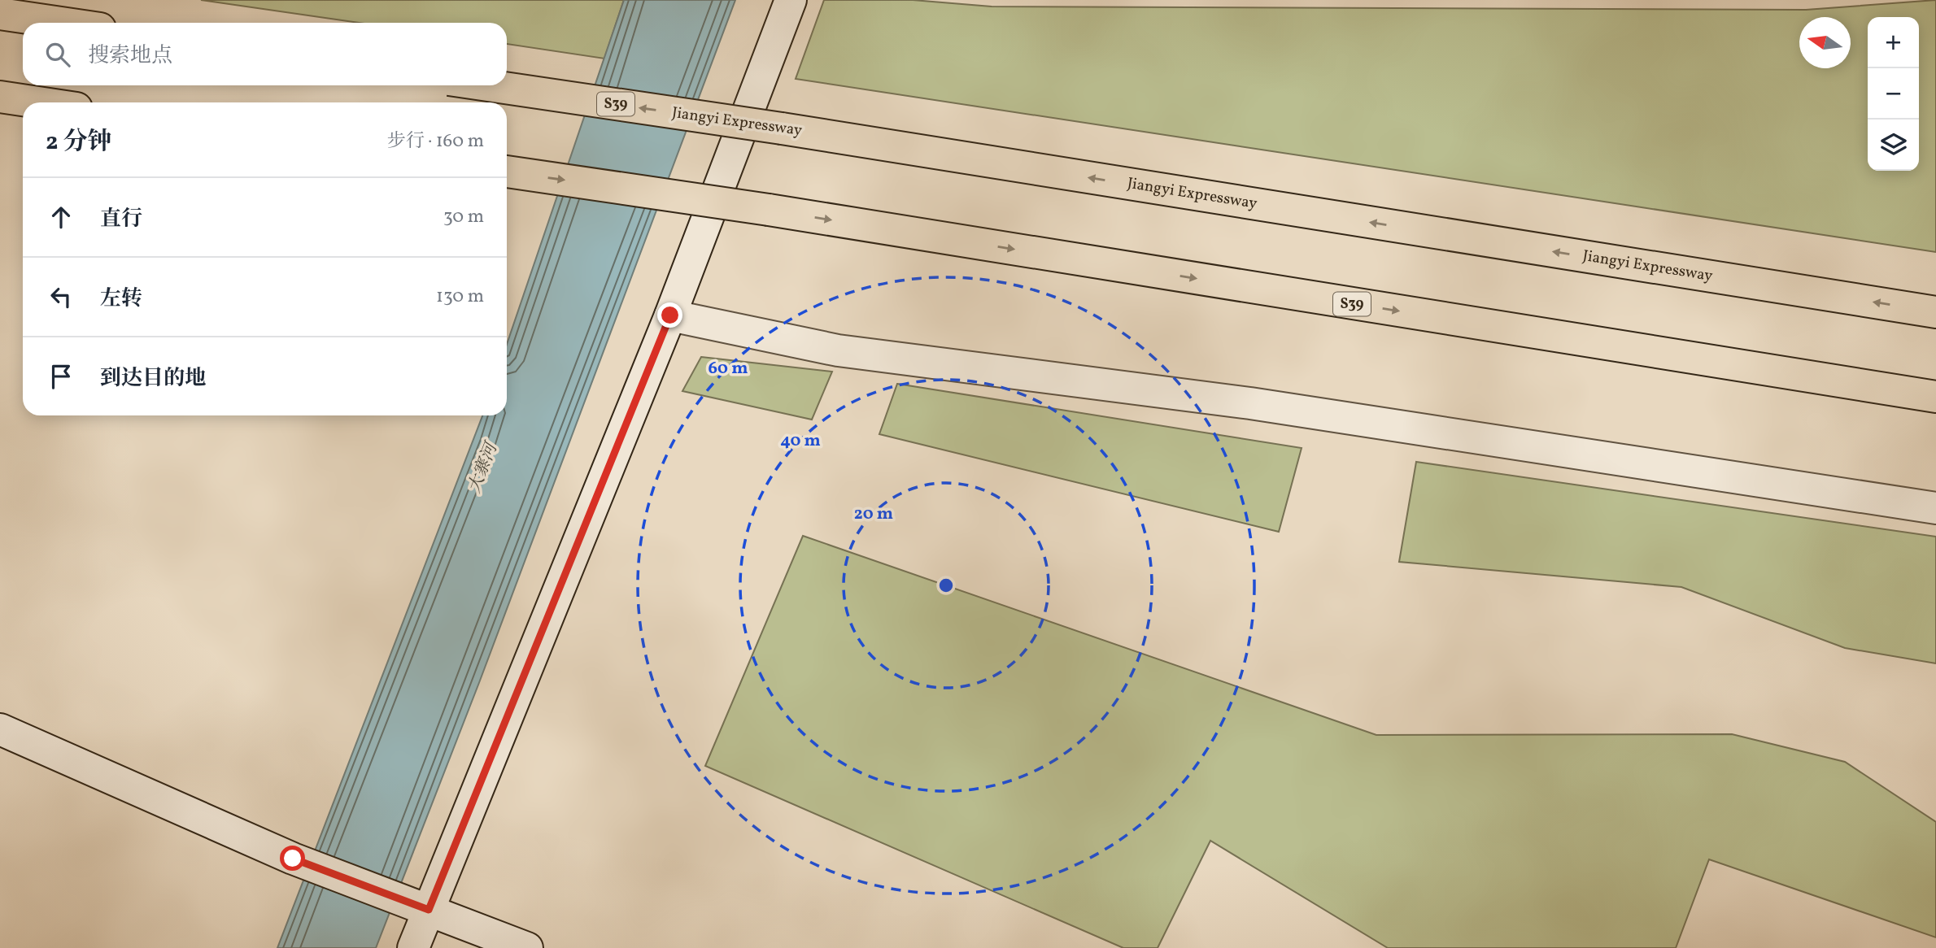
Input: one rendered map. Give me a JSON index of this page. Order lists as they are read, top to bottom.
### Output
{
  "streets": {
    "highway": ["S39", "Jiangyi Expressway"]
  },
  "water": ["大寨河"],
  "north": "left",
  "page": {
    "map_buttons": ["+", "−"],
    "search": "搜索地点",
    "heading": ["2 分钟", "步行 · 160 m"],
    "list": [
      ["直行", "30 m"],
      ["左转", "130 m"],
      "到达目的地"
    ]
  },
  "rings": ["60 m", "40 m", "20 m"]
}
